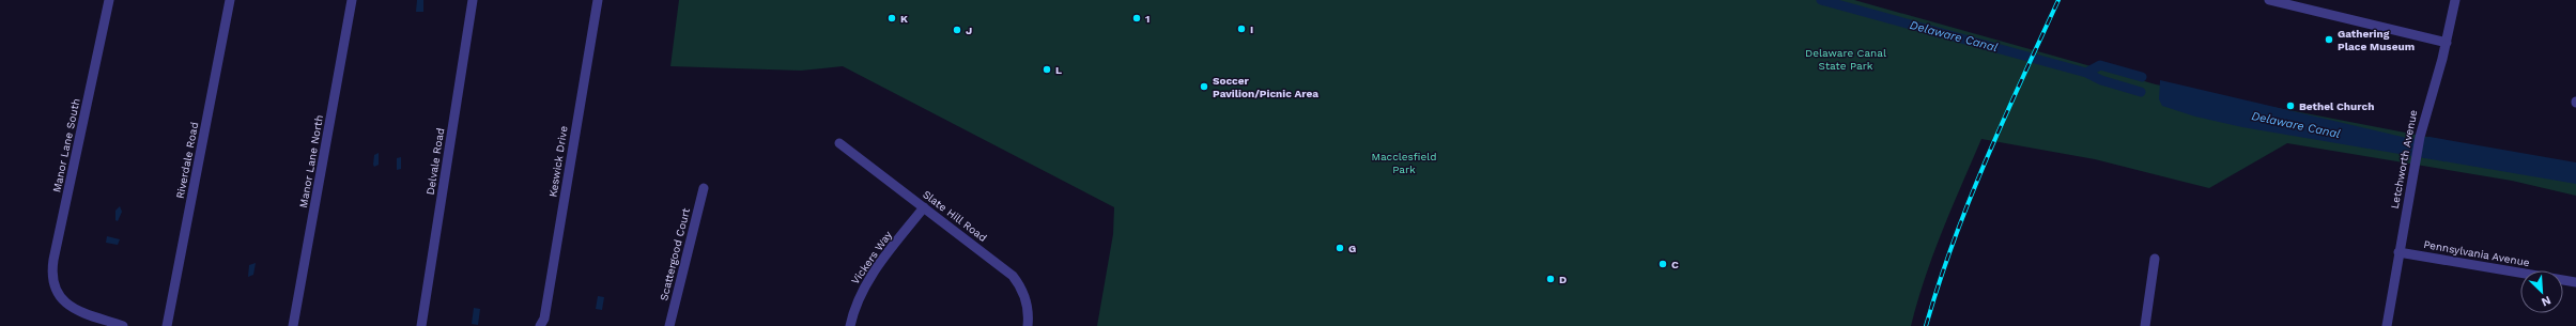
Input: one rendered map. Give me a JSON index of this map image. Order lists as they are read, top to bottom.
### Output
{
  "streets": {
    "street": [
      "Manor Lane South",
      "Letchworth Avenue",
      "Riverdale Road",
      "Manor Lane North",
      "Delvale Road",
      "Keswick Drive",
      "Slate Hill Road",
      "Pennsylvania Avenue",
      "Scattergood Court",
      "Vickers Way"
    ]
  },
  "crossings": [
    ["Letchworth Avenue", "Pennsylvania Avenue"],
    ["Slate Hill Road", "Vickers Way"]
  ],
  "water": ["Delaware Canal"],
  "parks": ["Delaware Canal State Park", "Macclesfield Park"],
  "places": [
    "K",
    "1",
    "I",
    "J",
    "Gathering Place Museum",
    "L",
    "Soccer Pavilion/Picnic Area",
    "Bethel Church",
    "G",
    "C",
    "D"
  ],
  "north": "bottom right"
}
